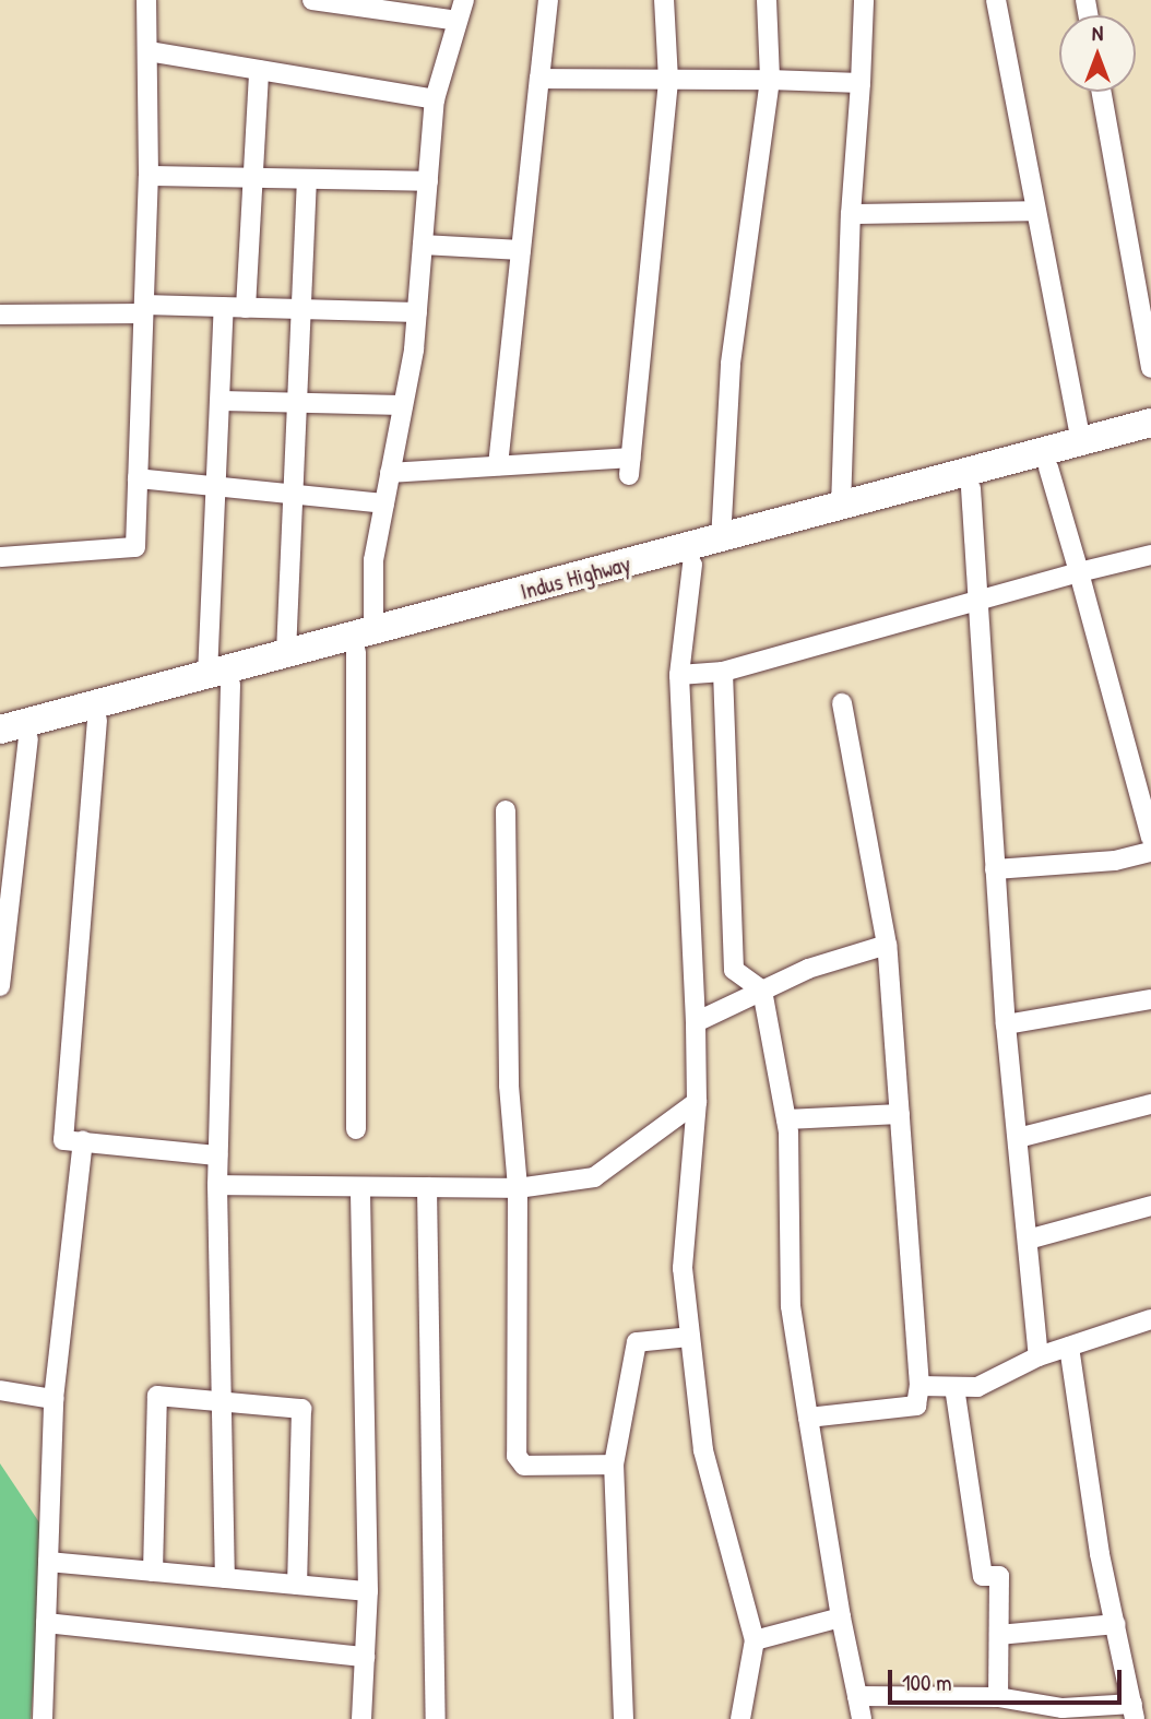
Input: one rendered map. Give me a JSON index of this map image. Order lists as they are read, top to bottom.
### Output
{
  "streets": {
    "highway": ["Indus Highway"]
  },
  "scale_bar": "100 m",
  "north": "top"
}
